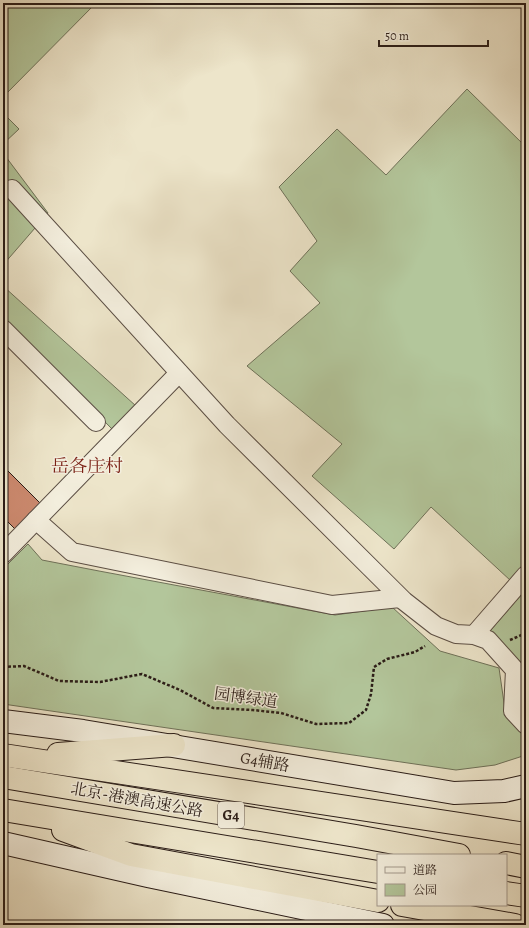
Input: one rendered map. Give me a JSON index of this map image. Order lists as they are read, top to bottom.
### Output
{
  "streets": {
    "highway": ["北京-港澳高速公路", "G4"],
    "street": ["G4辅路"],
    "path": ["园博绿道"]
  },
  "districts": ["岳各庄村"],
  "legend": ["道路", "公园"],
  "scale_bar": "50 m"
}
